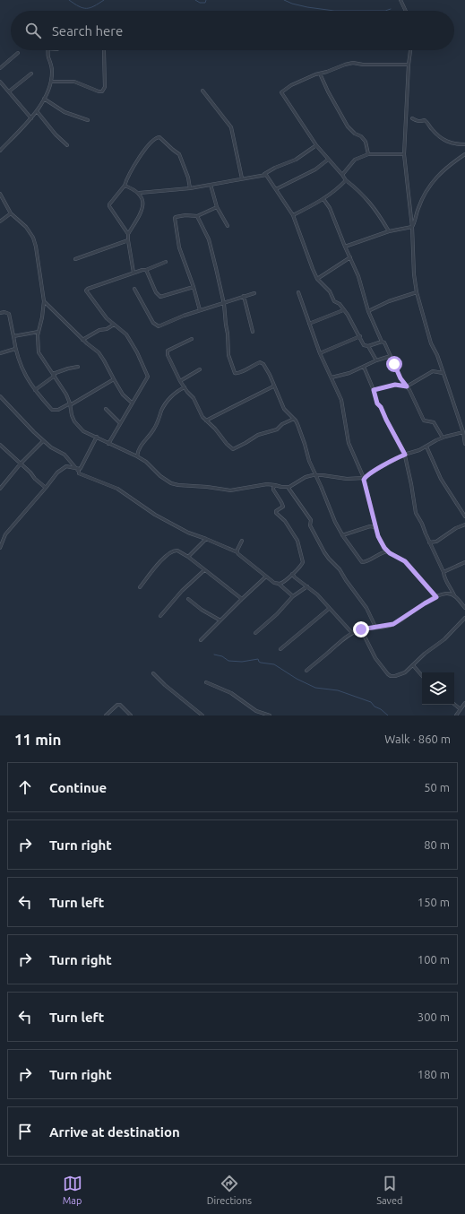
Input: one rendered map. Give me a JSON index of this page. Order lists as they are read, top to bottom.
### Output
{
  "page": {
    "search": "Search here",
    "heading": ["11 min", "Walk · 860 m"],
    "list": [
      ["Continue", "50 m"],
      ["Turn right", "80 m"],
      ["Turn left", "150 m"],
      ["Turn right", "100 m"],
      ["Turn left", "300 m"],
      ["Turn right", "180 m"],
      "Arrive at destination"
    ],
    "nav": ["Map", "Directions", "Saved"]
  }
}
